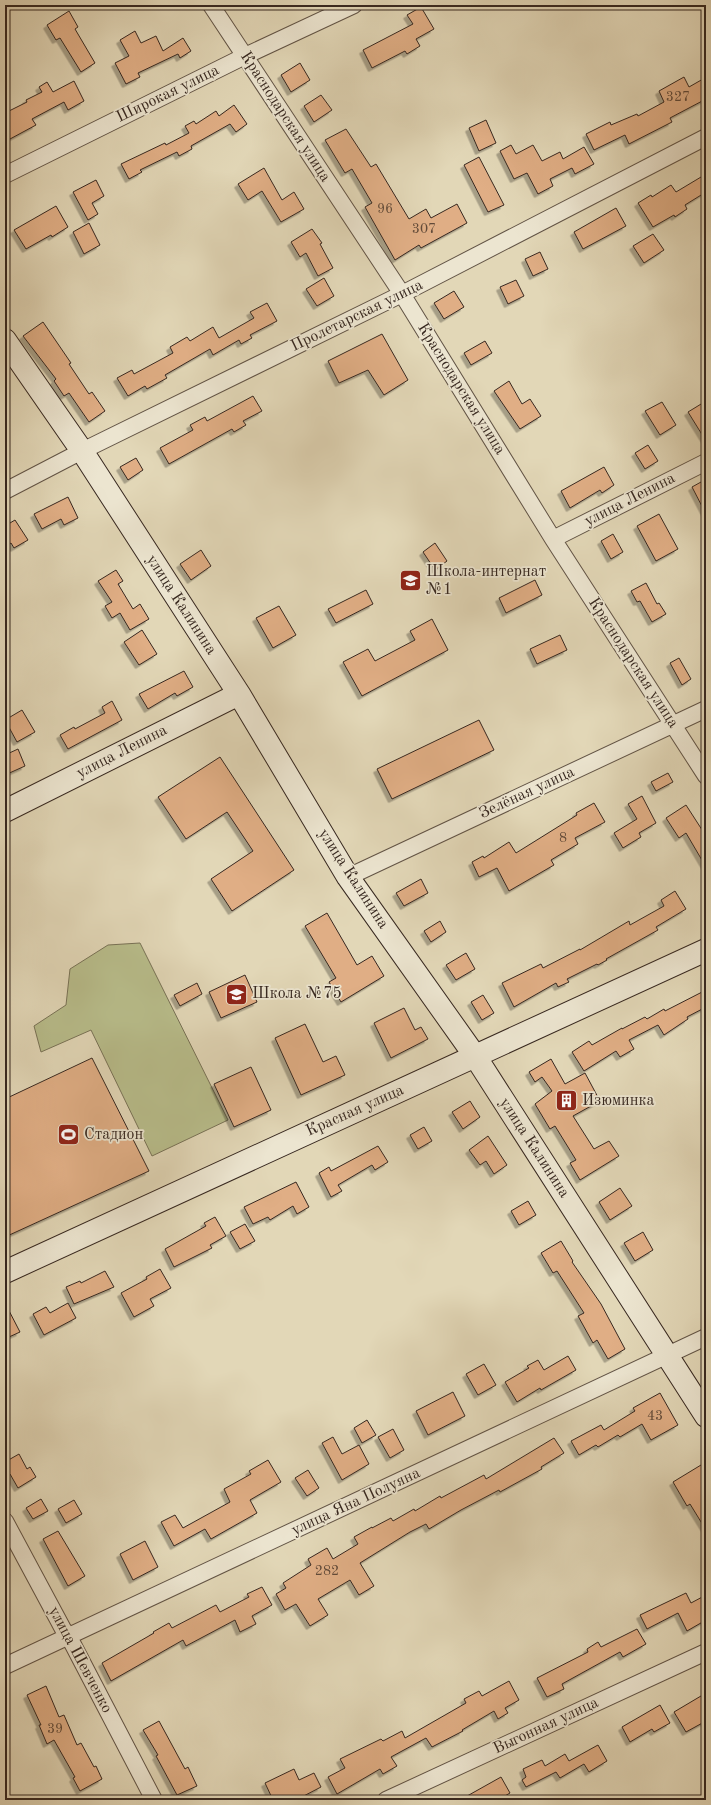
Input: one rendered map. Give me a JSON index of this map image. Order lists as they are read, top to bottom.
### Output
{
  "streets": {
    "street": [
      "Широкая улица",
      "Краснодарская улица",
      "Пролетарская улица",
      "улица Ленина",
      "улица Калинина",
      "Зелёная улица",
      "Красная улица",
      "улица Яна Полуяна",
      "улица Шевченко",
      "Выгонная улица"
    ]
  },
  "crossings": [
    ["Широкая улица", "Краснодарская улица"],
    ["Краснодарская улица", "Пролетарская улица"],
    ["Краснодарская улица", "улица Ленина"],
    ["Краснодарская улица", "Зелёная улица"],
    ["Пролетарская улица", "улица Калинина"],
    ["улица Ленина", "улица Калинина"],
    ["улица Калинина", "Зелёная улица"],
    ["улица Калинина", "Красная улица"],
    ["улица Калинина", "улица Яна Полуяна"],
    ["улица Яна Полуяна", "улица Шевченко"]
  ],
  "places": {
    "school or university": ["Школа-интернат №1", "Школа №75"],
    "building": ["Изюминка"],
    "sports": ["Стадион"]
  },
  "house_numbers": [
    "327",
    "96",
    "307",
    "8",
    "43",
    "282",
    "39"
  ]
}
